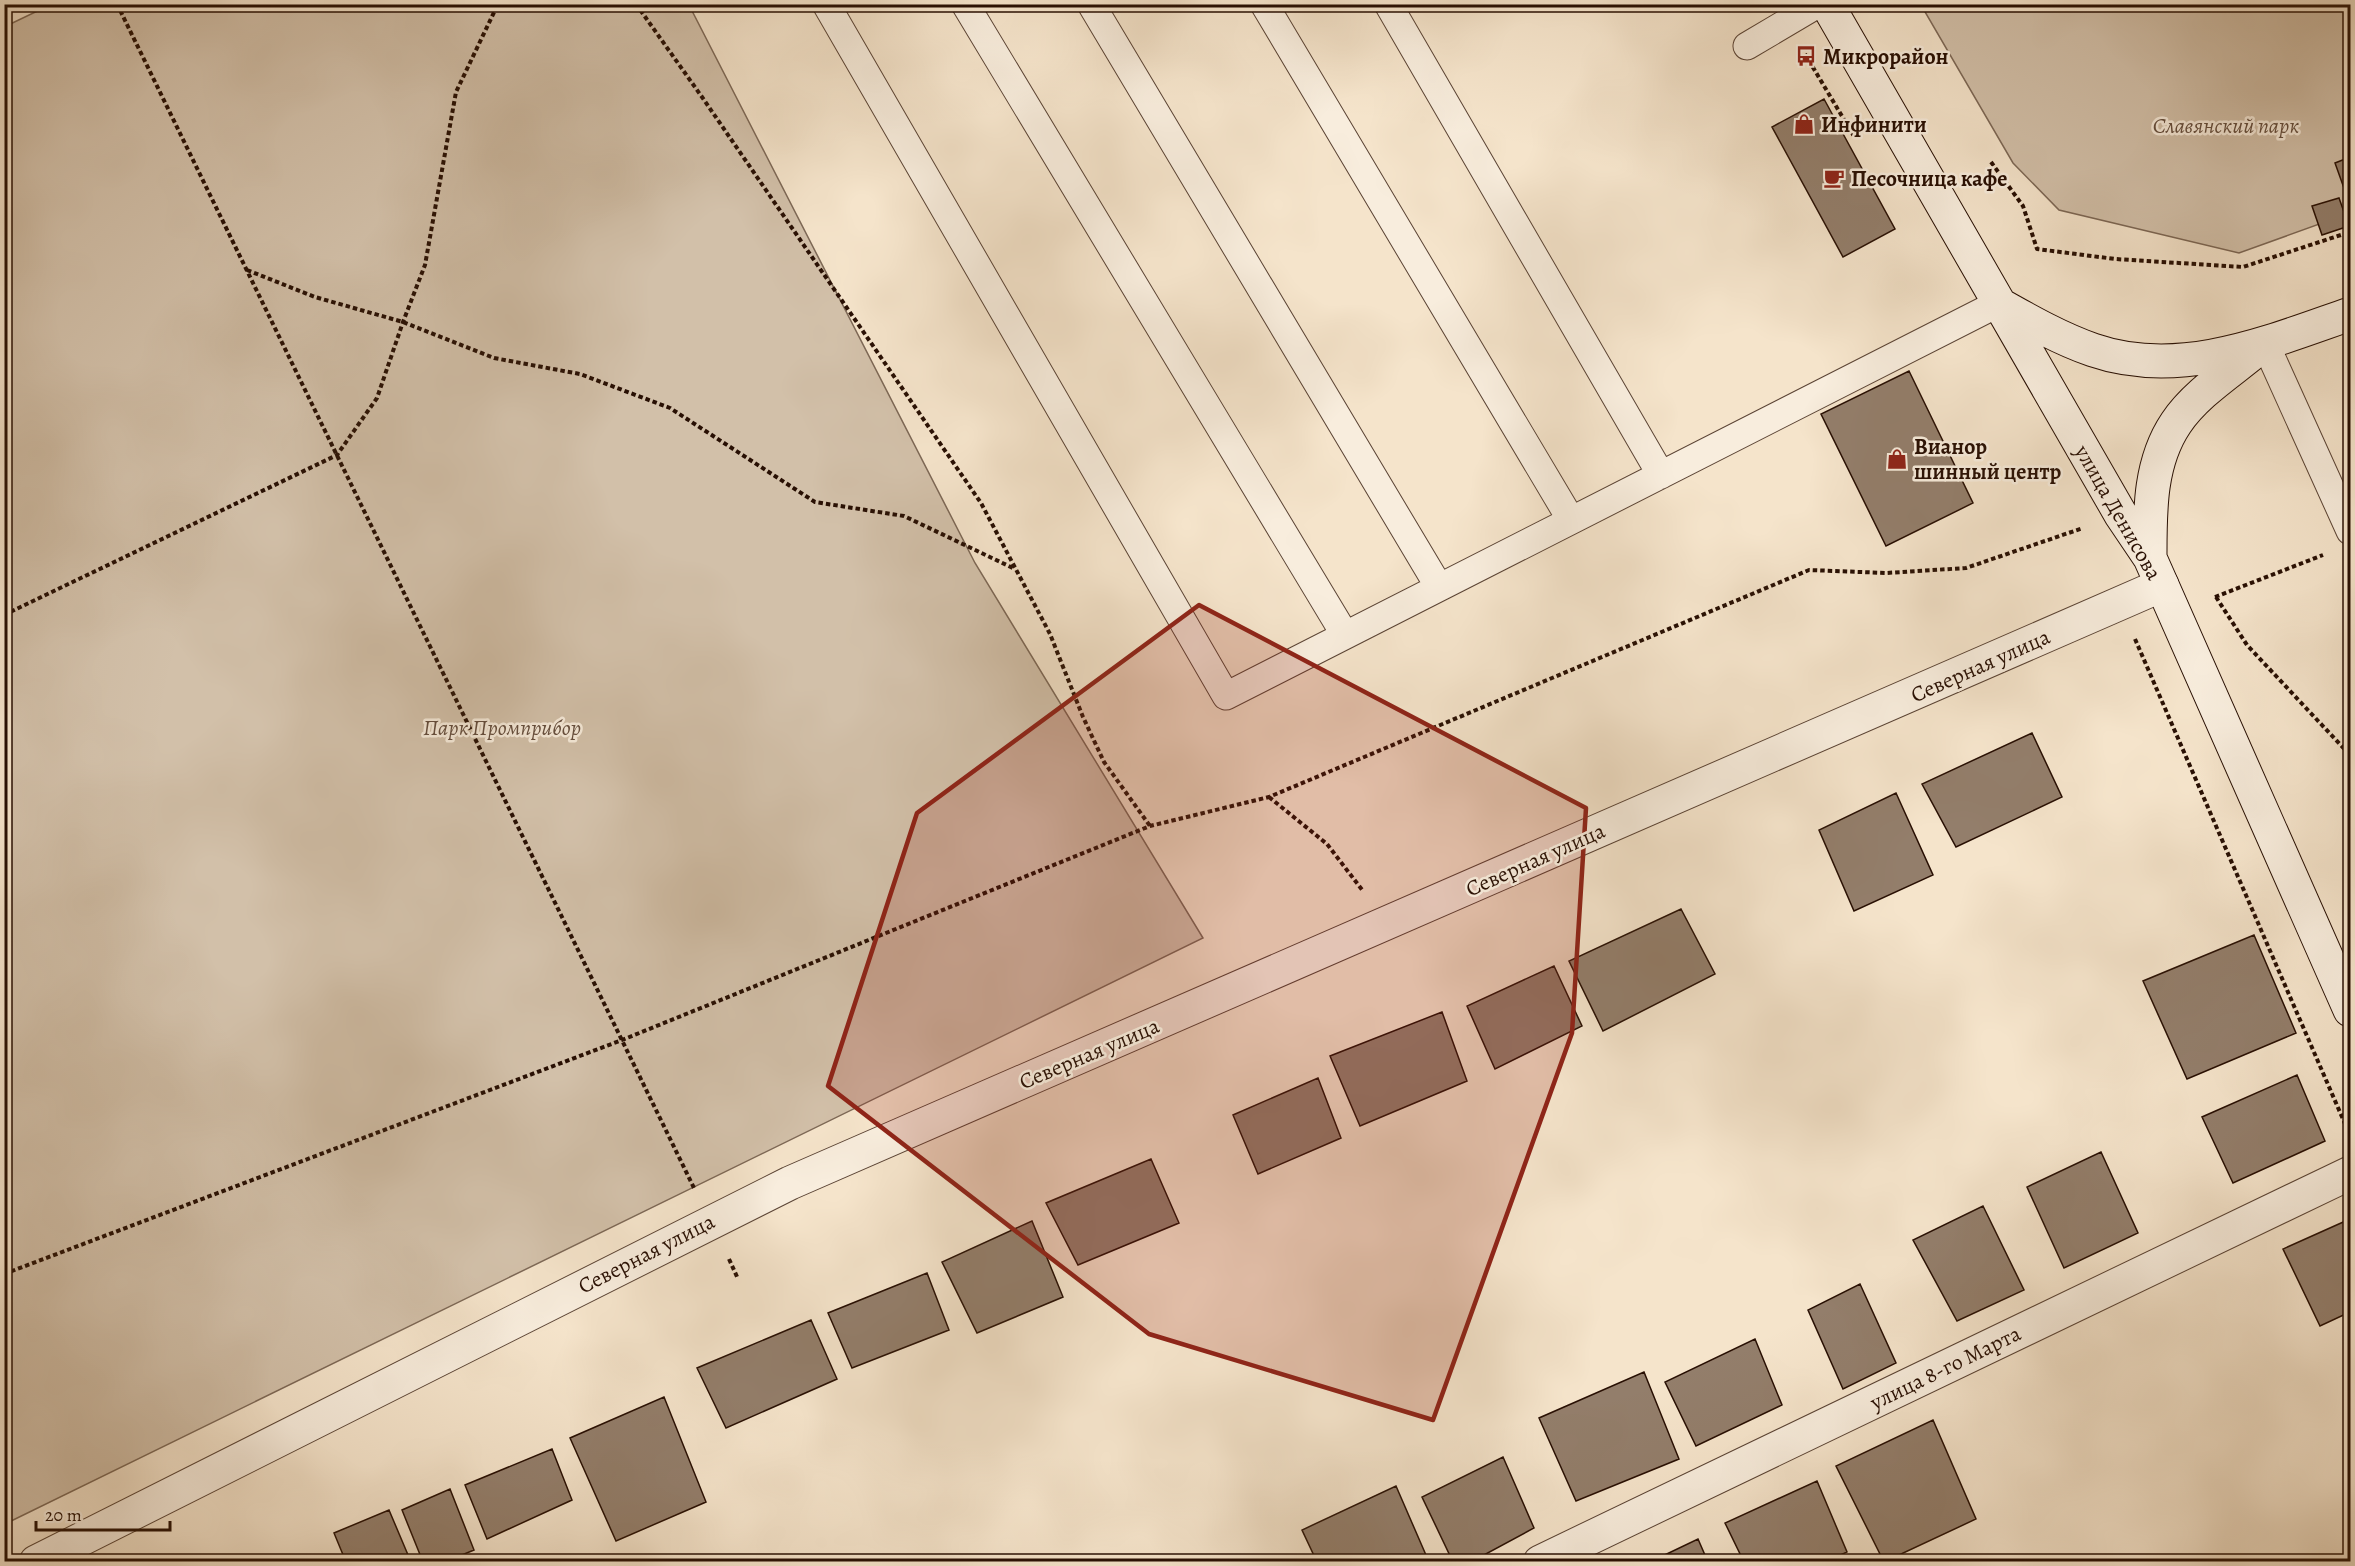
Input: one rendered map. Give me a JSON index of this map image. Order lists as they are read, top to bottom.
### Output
{
  "streets": {
    "street": ["улица Денисова", "Северная улица", "улица 8-го Марта"]
  },
  "crossings": [
    ["улица Денисова", "Северная улица"]
  ],
  "parks": ["Славянский парк", "Парк Промприбор"],
  "places": {
    "bus stop": ["Микрорайон"],
    "shop": ["Инфинити", "Вианор шинный центр"],
    "cafe": ["Песочница кафе"]
  },
  "scale_bar": "20 m"
}
